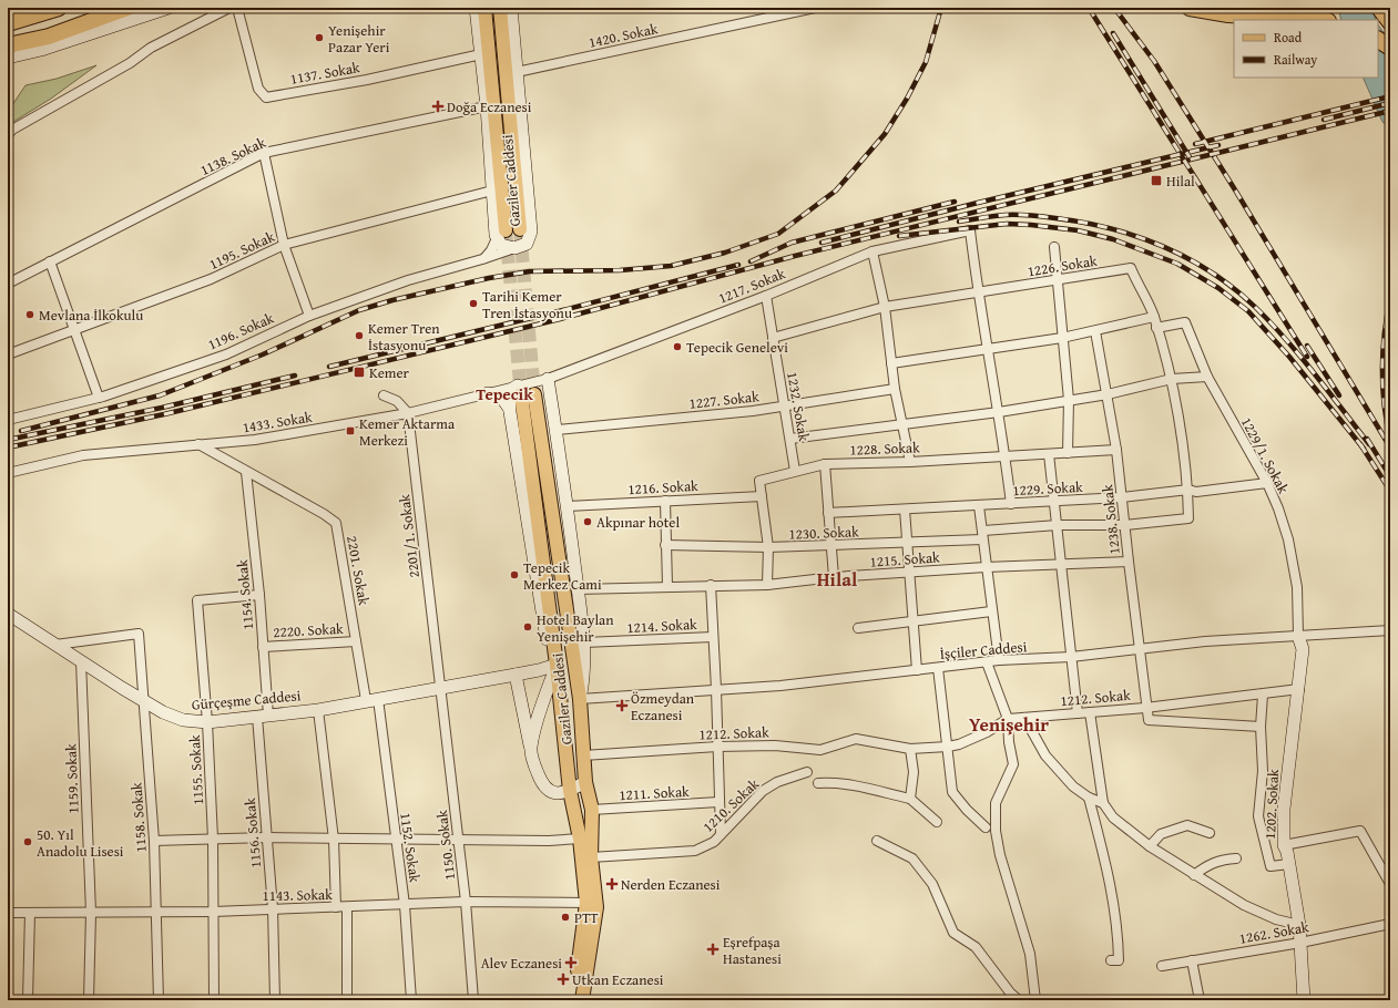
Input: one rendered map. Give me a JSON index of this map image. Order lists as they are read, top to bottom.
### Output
{
  "streets": {
    "main road": ["Gaziler Caddesi", "Gürçeşme Caddesi", "1202. Sokak"],
    "street": [
      "1420. Sokak",
      "1137. Sokak",
      "1138. Sokak",
      "1195. Sokak",
      "1226. Sokak",
      "1217. Sokak",
      "1196. Sokak",
      "1227. Sokak",
      "1232. Sokak",
      "1433. Sokak",
      "1228. Sokak",
      "1229/1. Sokak",
      "1216. Sokak",
      "1229. Sokak",
      "1238. Sokak",
      "1230. Sokak",
      "2201/1. Sokak",
      "1215. Sokak",
      "2201. Sokak",
      "1154. Sokak",
      "1214. Sokak",
      "2220. Sokak",
      "İşçiler Caddesi",
      "1212. Sokak",
      "1155. Sokak",
      "1159. Sokak",
      "1211. Sokak",
      "1210. Sokak",
      "1158. Sokak",
      "1156. Sokak",
      "1150. Sokak",
      "1152. Sokak",
      "1143. Sokak",
      "1262. Sokak"
    ]
  },
  "crossings": [
    ["1420. Sokak", "Gaziler Caddesi"],
    ["1137. Sokak", "Gaziler Caddesi"],
    ["1138. Sokak", "Gaziler Caddesi"],
    ["Gaziler Caddesi", "1195. Sokak"],
    ["Gaziler Caddesi", "1196. Sokak"],
    ["Gaziler Caddesi", "1433. Sokak"],
    ["Gaziler Caddesi", "İşçiler Caddesi"],
    ["Gaziler Caddesi", "1212. Sokak"],
    ["Gaziler Caddesi", "Gürçeşme Caddesi"],
    ["Gaziler Caddesi", "1211. Sokak"],
    ["Gaziler Caddesi", "1210. Sokak"],
    ["Gaziler Caddesi", "1143. Sokak"],
    ["1226. Sokak", "1217. Sokak"],
    ["1226. Sokak", "1232. Sokak"],
    ["1226. Sokak", "1229/1. Sokak"],
    ["1226. Sokak", "1229. Sokak"],
    ["1226. Sokak", "1230. Sokak"],
    ["1217. Sokak", "1232. Sokak"],
    ["1217. Sokak", "1433. Sokak"],
    ["1227. Sokak", "1232. Sokak"],
    ["1232. Sokak", "1228. Sokak"],
    ["1433. Sokak", "2201/1. Sokak"],
    ["1433. Sokak", "2201. Sokak"],
    ["1228. Sokak", "1216. Sokak"],
    ["1228. Sokak", "1238. Sokak"],
    ["1228. Sokak", "1230. Sokak"],
    ["1228. Sokak", "1215. Sokak"],
    ["1229/1. Sokak", "1229. Sokak"],
    ["1229/1. Sokak", "İşçiler Caddesi"],
    ["1229/1. Sokak", "1202. Sokak"],
    ["1229. Sokak", "1238. Sokak"],
    ["1229. Sokak", "1230. Sokak"],
    ["1238. Sokak", "1230. Sokak"],
    ["1238. Sokak", "1215. Sokak"],
    ["1238. Sokak", "İşçiler Caddesi"],
    ["1238. Sokak", "1212. Sokak"],
    ["2201/1. Sokak", "Gürçeşme Caddesi"],
    ["2201/1. Sokak", "1150. Sokak"],
    ["2201. Sokak", "1154. Sokak"],
    ["2201. Sokak", "2220. Sokak"],
    ["2201. Sokak", "Gürçeşme Caddesi"],
    ["1154. Sokak", "2220. Sokak"],
    ["1154. Sokak", "Gürçeşme Caddesi"],
    ["1154. Sokak", "1155. Sokak"],
    ["1154. Sokak", "1156. Sokak"],
    ["İşçiler Caddesi", "1202. Sokak"],
    ["1212. Sokak", "1202. Sokak"],
    ["Gürçeşme Caddesi", "1155. Sokak"],
    ["Gürçeşme Caddesi", "1159. Sokak"],
    ["Gürçeşme Caddesi", "1158. Sokak"],
    ["Gürçeşme Caddesi", "1156. Sokak"],
    ["Gürçeşme Caddesi", "1150. Sokak"],
    ["Gürçeşme Caddesi", "1152. Sokak"],
    ["1155. Sokak", "1143. Sokak"],
    ["1159. Sokak", "1143. Sokak"],
    ["1202. Sokak", "1262. Sokak"],
    ["1158. Sokak", "1143. Sokak"],
    ["1156. Sokak", "1143. Sokak"],
    ["1150. Sokak", "1143. Sokak"],
    ["1152. Sokak", "1143. Sokak"]
  ],
  "districts": ["Tepecik", "Hilal", "Yenişehir"],
  "places": {
    "other": [
      "Yenişehir Pazar Yeri",
      "Tarihi Kemer Tren İstasyonu",
      "Mevlana İlkokulu",
      "Kemer Tren İstasyonu",
      "Tepecik Genelevi",
      "Akpınar hotel",
      "Tepecik Merkez Cami",
      "Hotel Baylan Yenişehir",
      "50. Yıl Anadolu Lisesi",
      "PTT"
    ],
    "health": [
      "Doğa Eczanesi",
      "Özmeydan Eczanesi",
      "Nerden Eczanesi",
      "Eşrefpaşa Hastanesi",
      "Alev Eczanesi",
      "Utkan Eczanesi"
    ],
    "transit": ["Hilal", "Kemer", "Kemer Aktarma Merkezi"]
  },
  "legend": ["Road", "Railway"]
}
